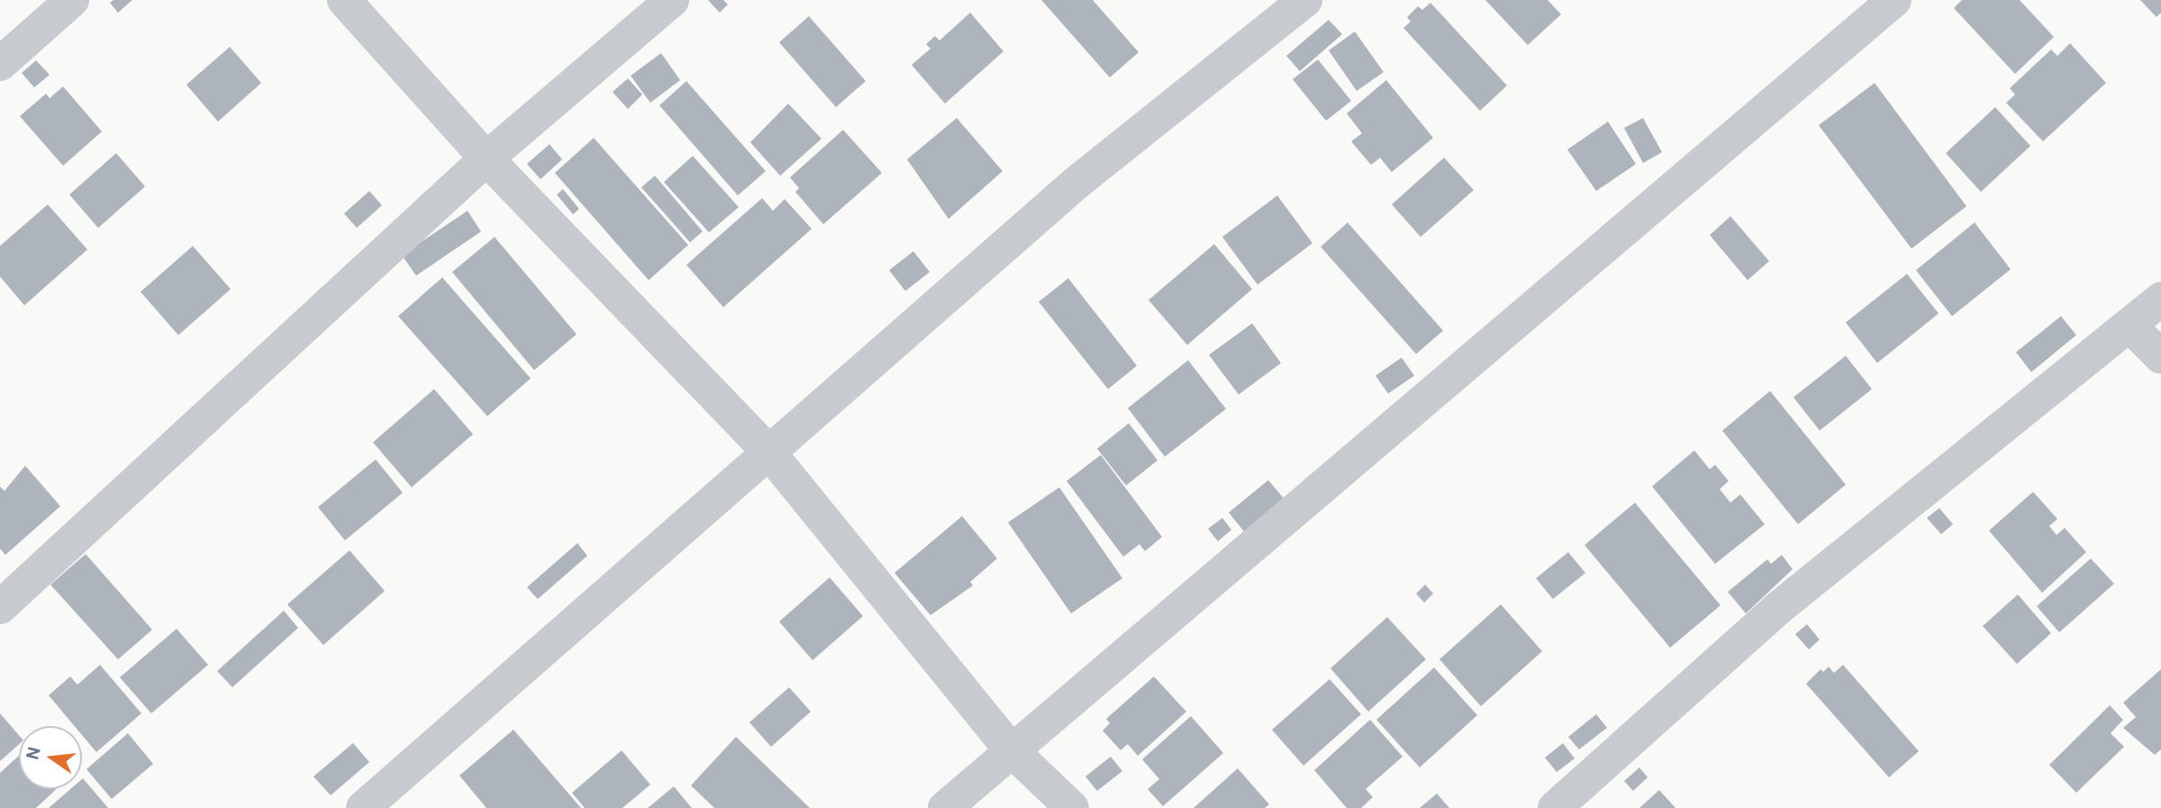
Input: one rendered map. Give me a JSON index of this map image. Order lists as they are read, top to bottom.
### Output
{
  "north": "left"
}
